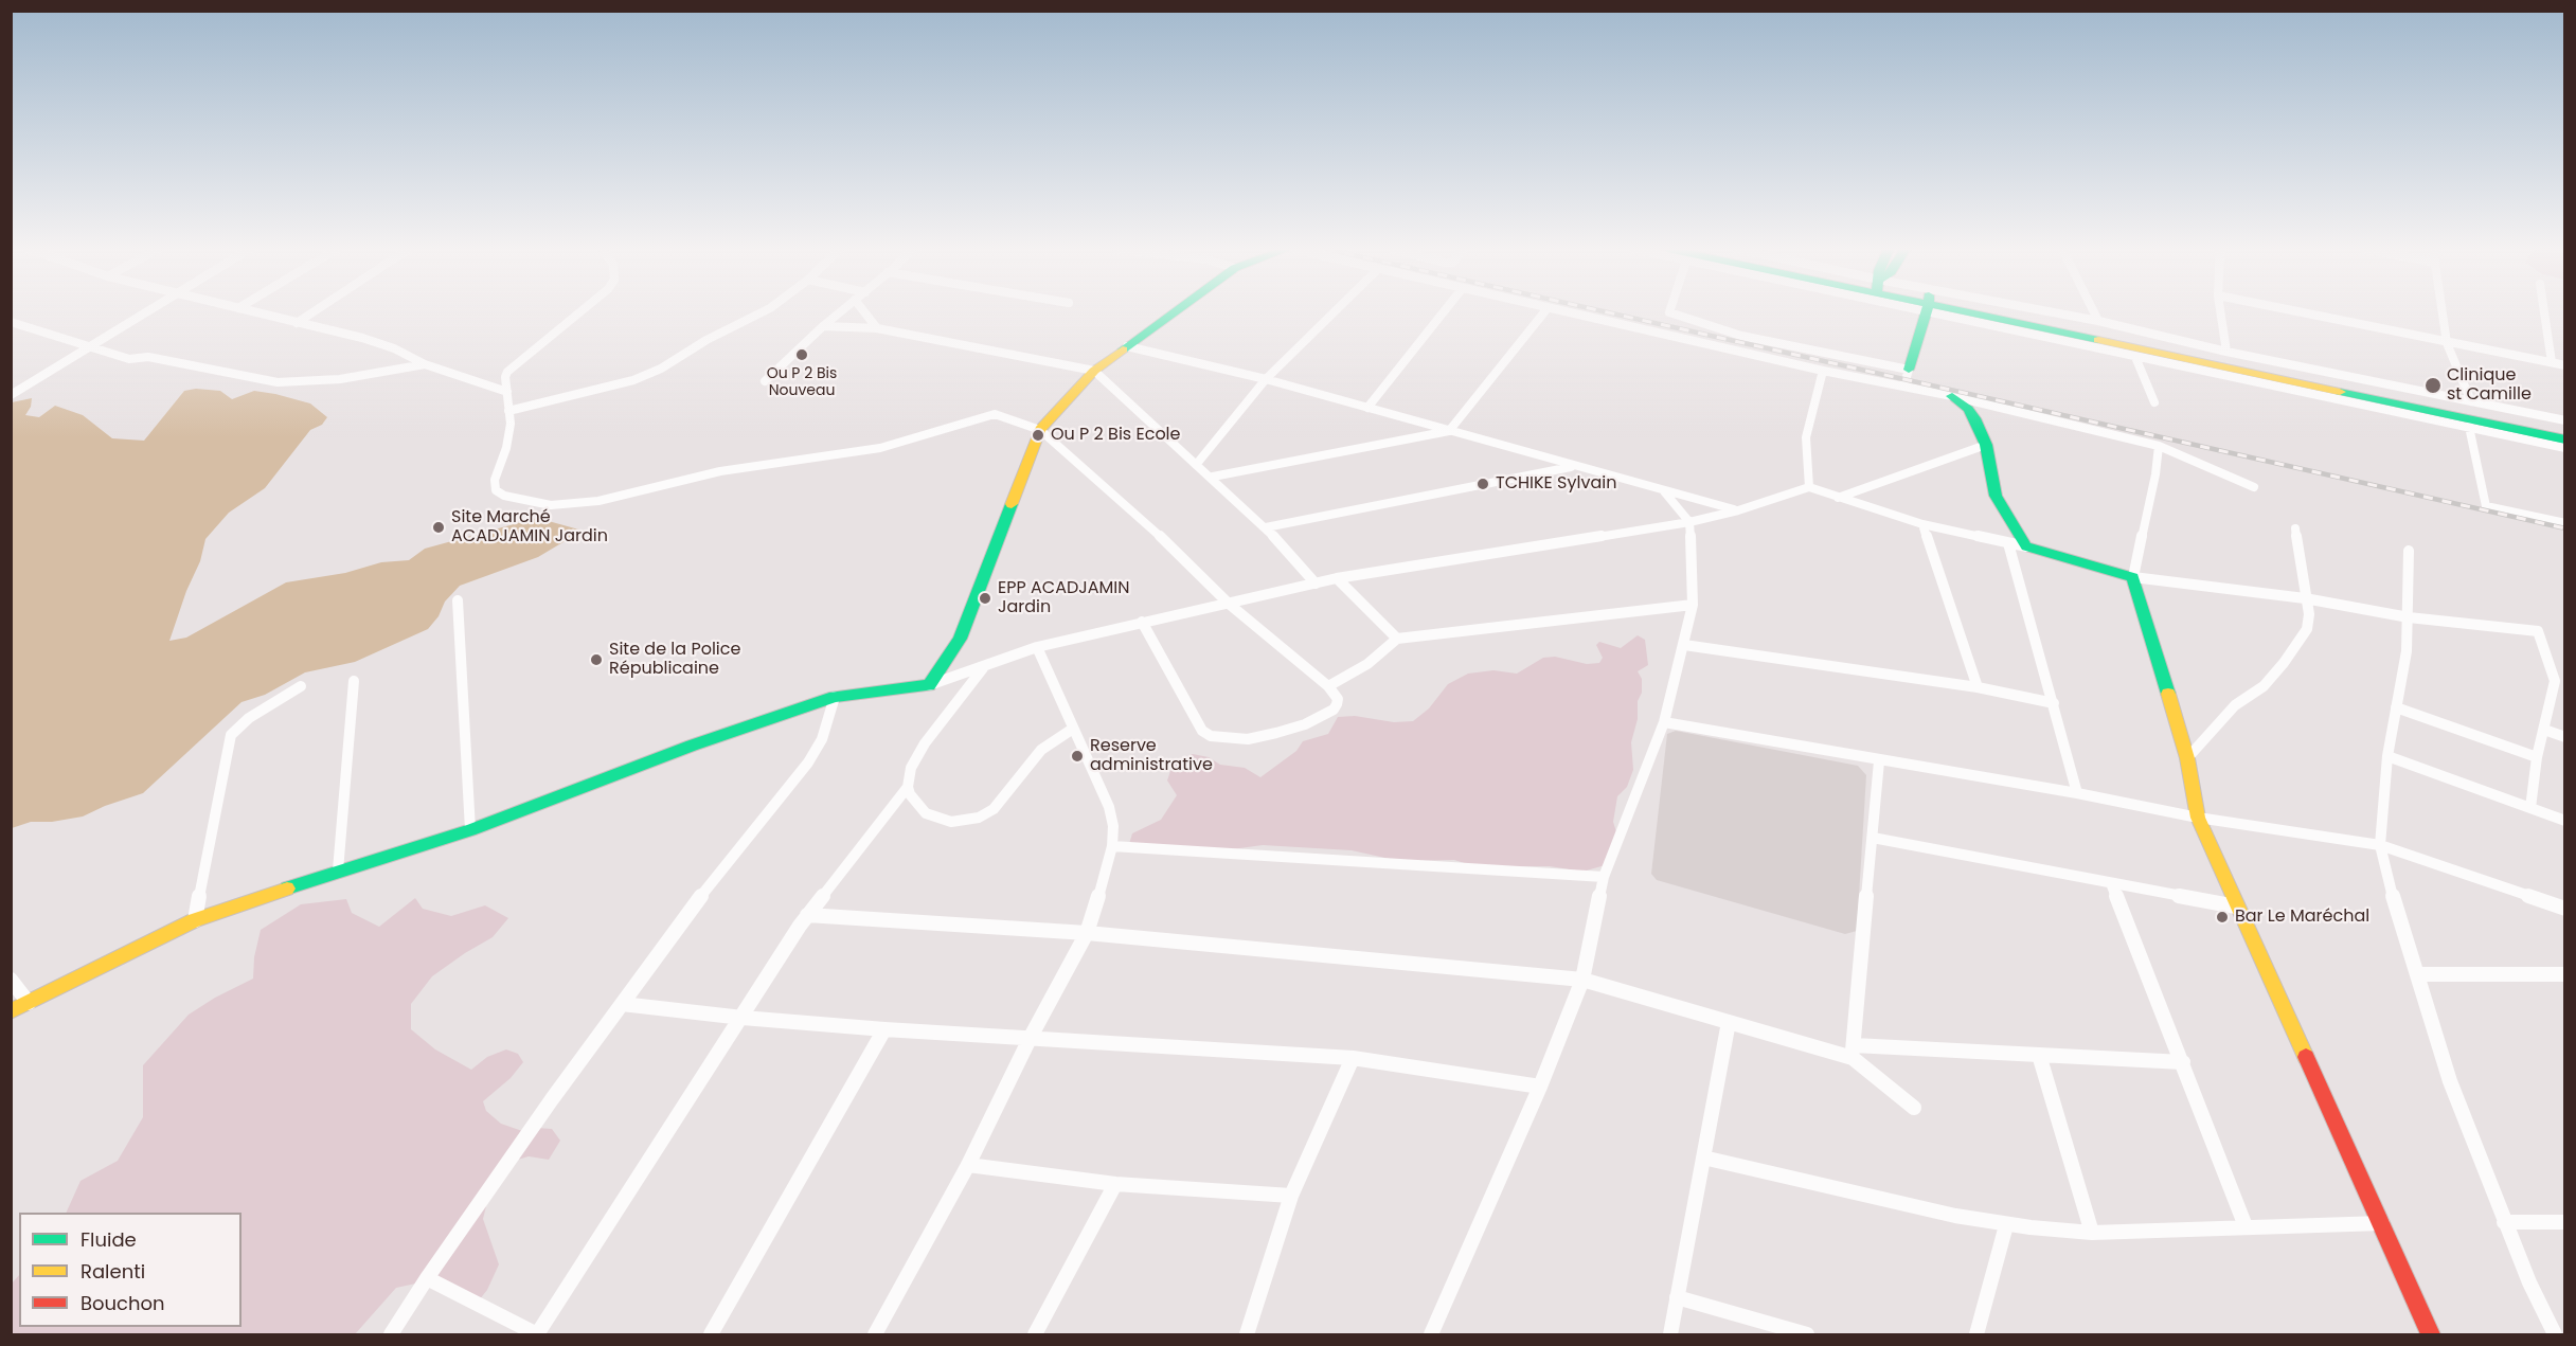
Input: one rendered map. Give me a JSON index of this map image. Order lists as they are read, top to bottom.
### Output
{
  "places": [
    "Ou P 2 Bis Nouveau",
    "Clinique st Camille",
    "Ou P 2 Bis Ecole",
    "TCHIKE Sylvain",
    "Site Marché ACADJAMIN Jardin",
    "EPP ACADJAMIN Jardin",
    "Site de la Police Républicaine",
    "Reserve administrative",
    "Bar Le Maréchal"
  ],
  "legend": ["Fluide", "Ralenti", "Bouchon"]
}
